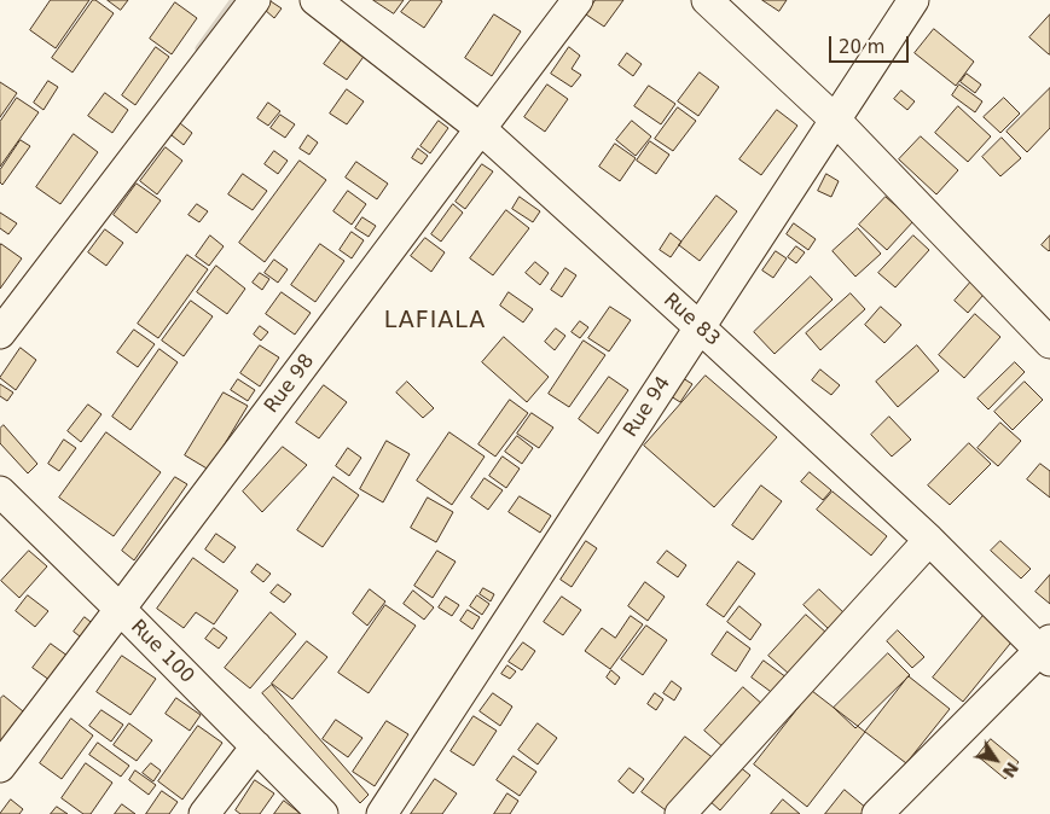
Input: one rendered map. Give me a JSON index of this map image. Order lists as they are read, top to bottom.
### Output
{
  "streets": {
    "street": [
      "Rue 83",
      "Rue 98",
      "Rue 94",
      "Rue 100"
    ]
  },
  "crossings": [
    ["Rue 83", "Rue 98"],
    ["Rue 83", "Rue 94"],
    ["Rue 98", "Rue 100"]
  ],
  "districts": ["LAFIALA"],
  "scale_bar": "20 m",
  "north": "bottom right"
}
